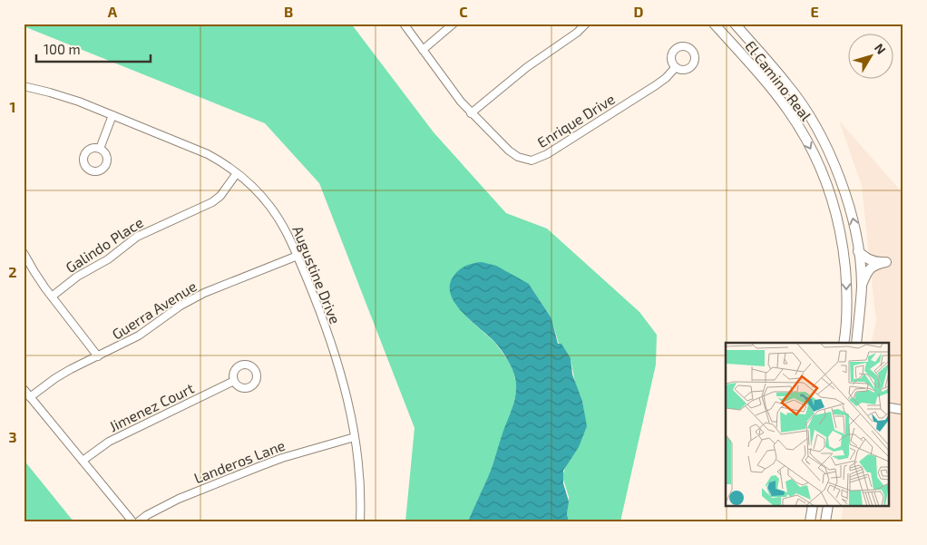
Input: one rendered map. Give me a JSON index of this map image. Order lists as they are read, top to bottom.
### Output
{
  "streets": {
    "main road": ["El Camino Real"],
    "street": [
      "Enrique Drive",
      "Galindo Place",
      "Augustine Drive",
      "Guerra Avenue",
      "Jimenez Court",
      "Landeros Lane"
    ]
  },
  "crossings": [
    ["Galindo Place", "Augustine Drive"],
    ["Augustine Drive", "Guerra Avenue"],
    ["Augustine Drive", "Landeros Lane"]
  ],
  "scale_bar": "100 m",
  "north": "top right",
  "grid": {
    "columns": [
      "A",
      "B",
      "C",
      "D",
      "E"
    ],
    "rows": ["1", "2", "3"]
  }
}
